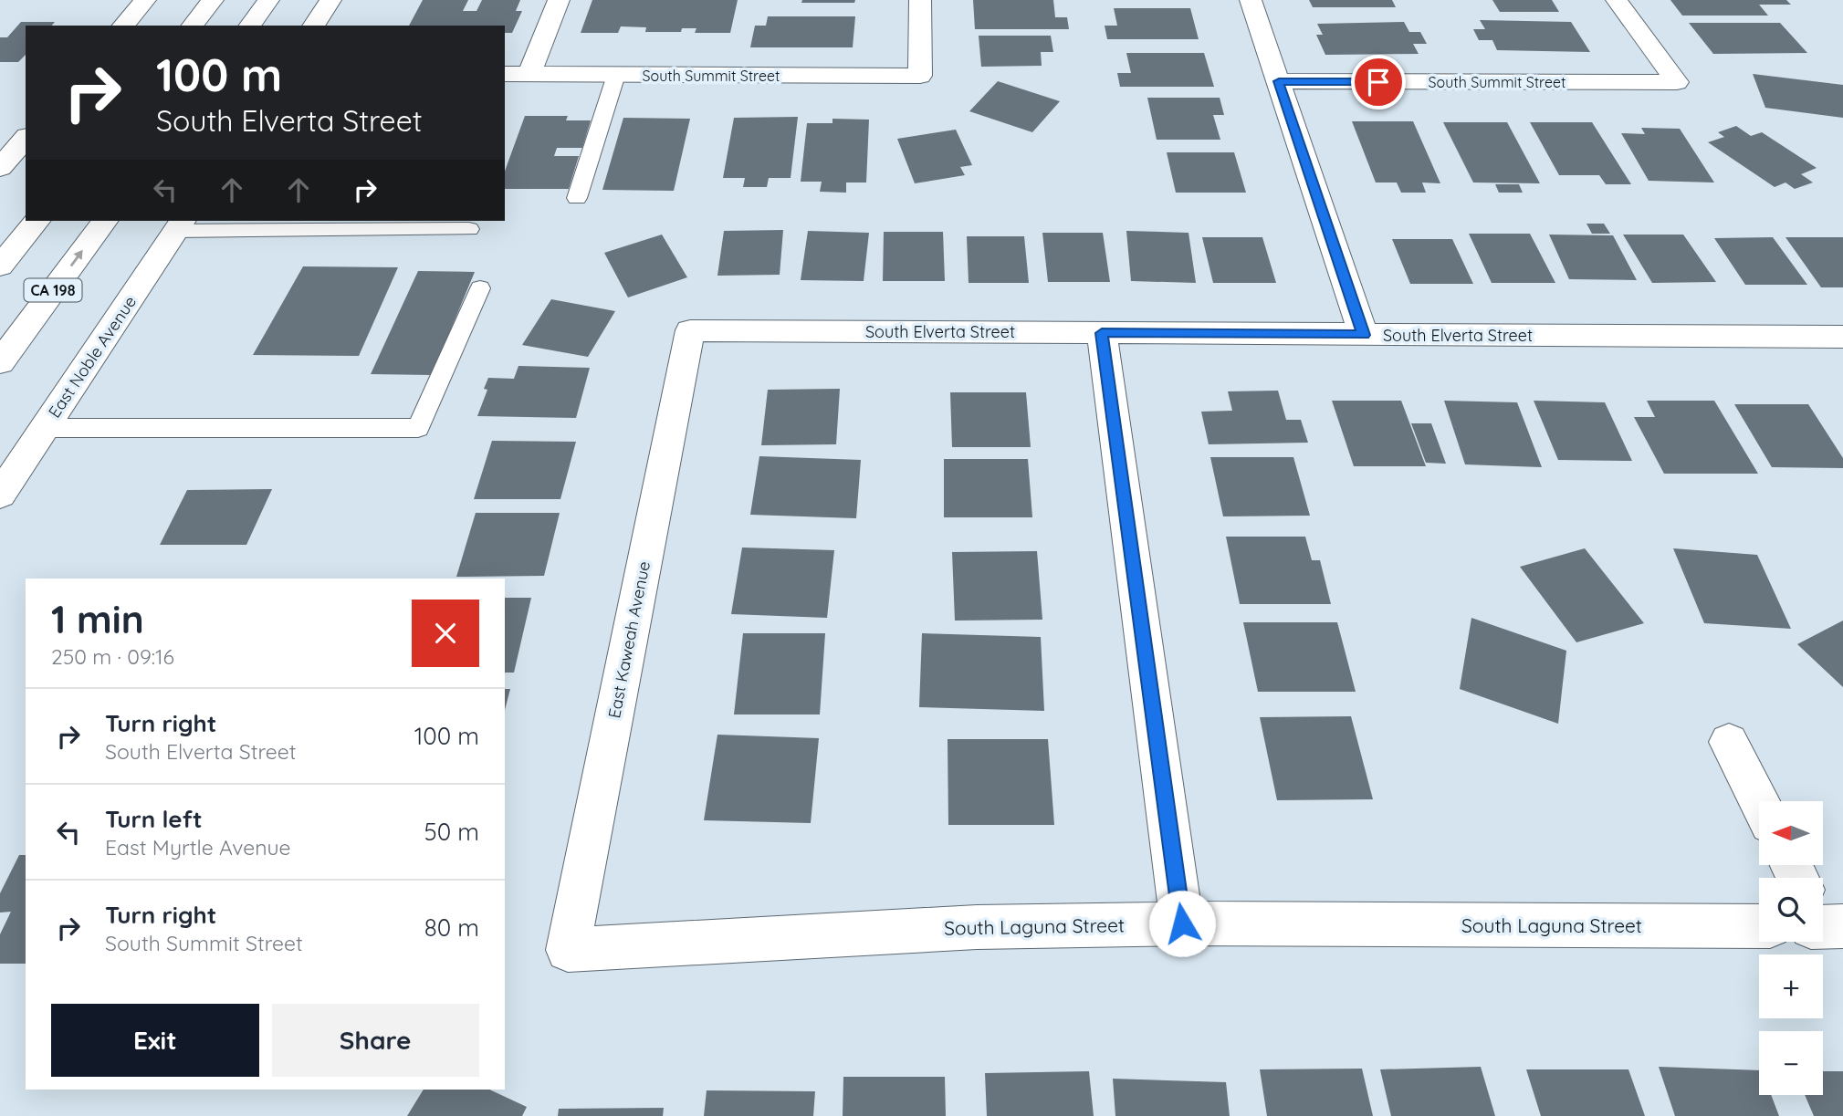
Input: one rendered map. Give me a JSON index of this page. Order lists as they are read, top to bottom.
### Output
{
  "streets": {
    "main road": [
      "South Summit Street",
      "CA 198",
      "South Elverta Street",
      "East Noble Avenue",
      "East Kaweah Avenue",
      "South Laguna Street"
    ]
  },
  "crossings": [
    ["South Elverta Street", "East Kaweah Avenue"],
    ["East Kaweah Avenue", "South Laguna Street"]
  ],
  "north": "left",
  "page": {
    "turn": ["100 m", "South Elverta Street"],
    "heading": ["1 min", "250 m · 09:16"],
    "list": [
      {
        "name": "Turn right",
        "note": "South Elverta Street",
        "value": "100 m"
      },
      {
        "name": "Turn left",
        "note": "East Myrtle Avenue",
        "value": "50 m"
      },
      {
        "name": "Turn right",
        "note": "South Summit Street",
        "value": "80 m"
      }
    ],
    "map_buttons": ["+", "−"],
    "buttons": ["Exit", "Share"]
  }
}
